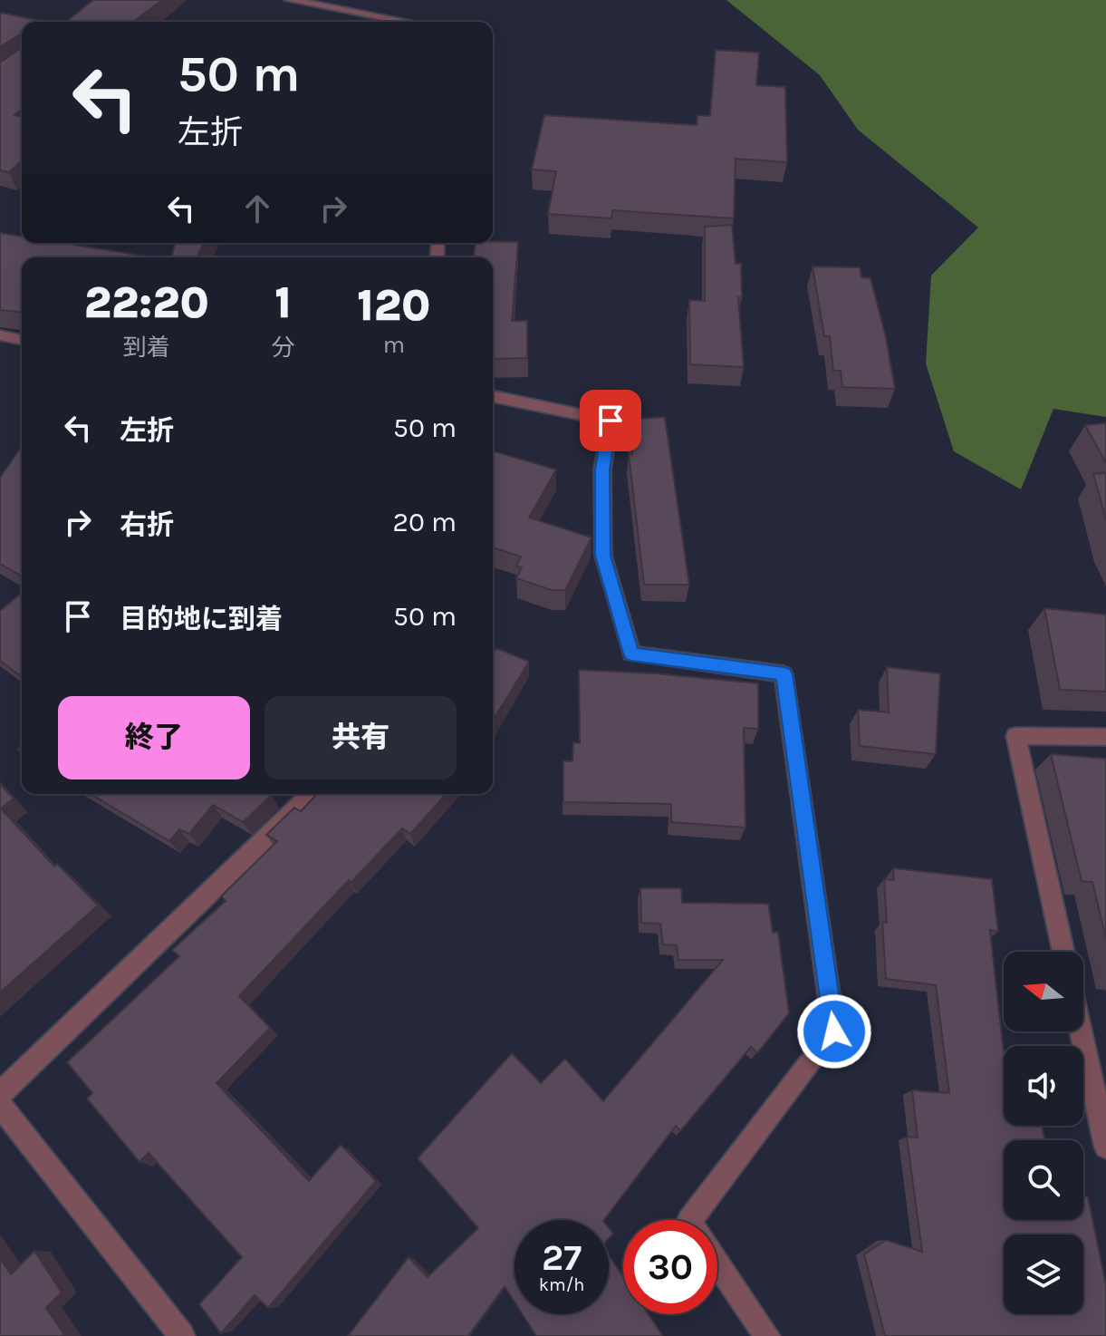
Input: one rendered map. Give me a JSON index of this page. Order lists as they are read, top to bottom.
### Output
{
  "north": "left",
  "page": {
    "turn": ["50 m", "左折"],
    "eta": [
      "22:20",
      "到着",
      "1",
      "分",
      "120",
      "m"
    ],
    "list": [
      {
        "name": "左折",
        "value": "50 m"
      },
      {
        "name": "右折",
        "value": "20 m"
      },
      {
        "name": "目的地に到着",
        "value": "50 m"
      }
    ],
    "buttons": ["終了", "共有"],
    "speed": "27 km/h",
    "limit": "30"
  }
}
